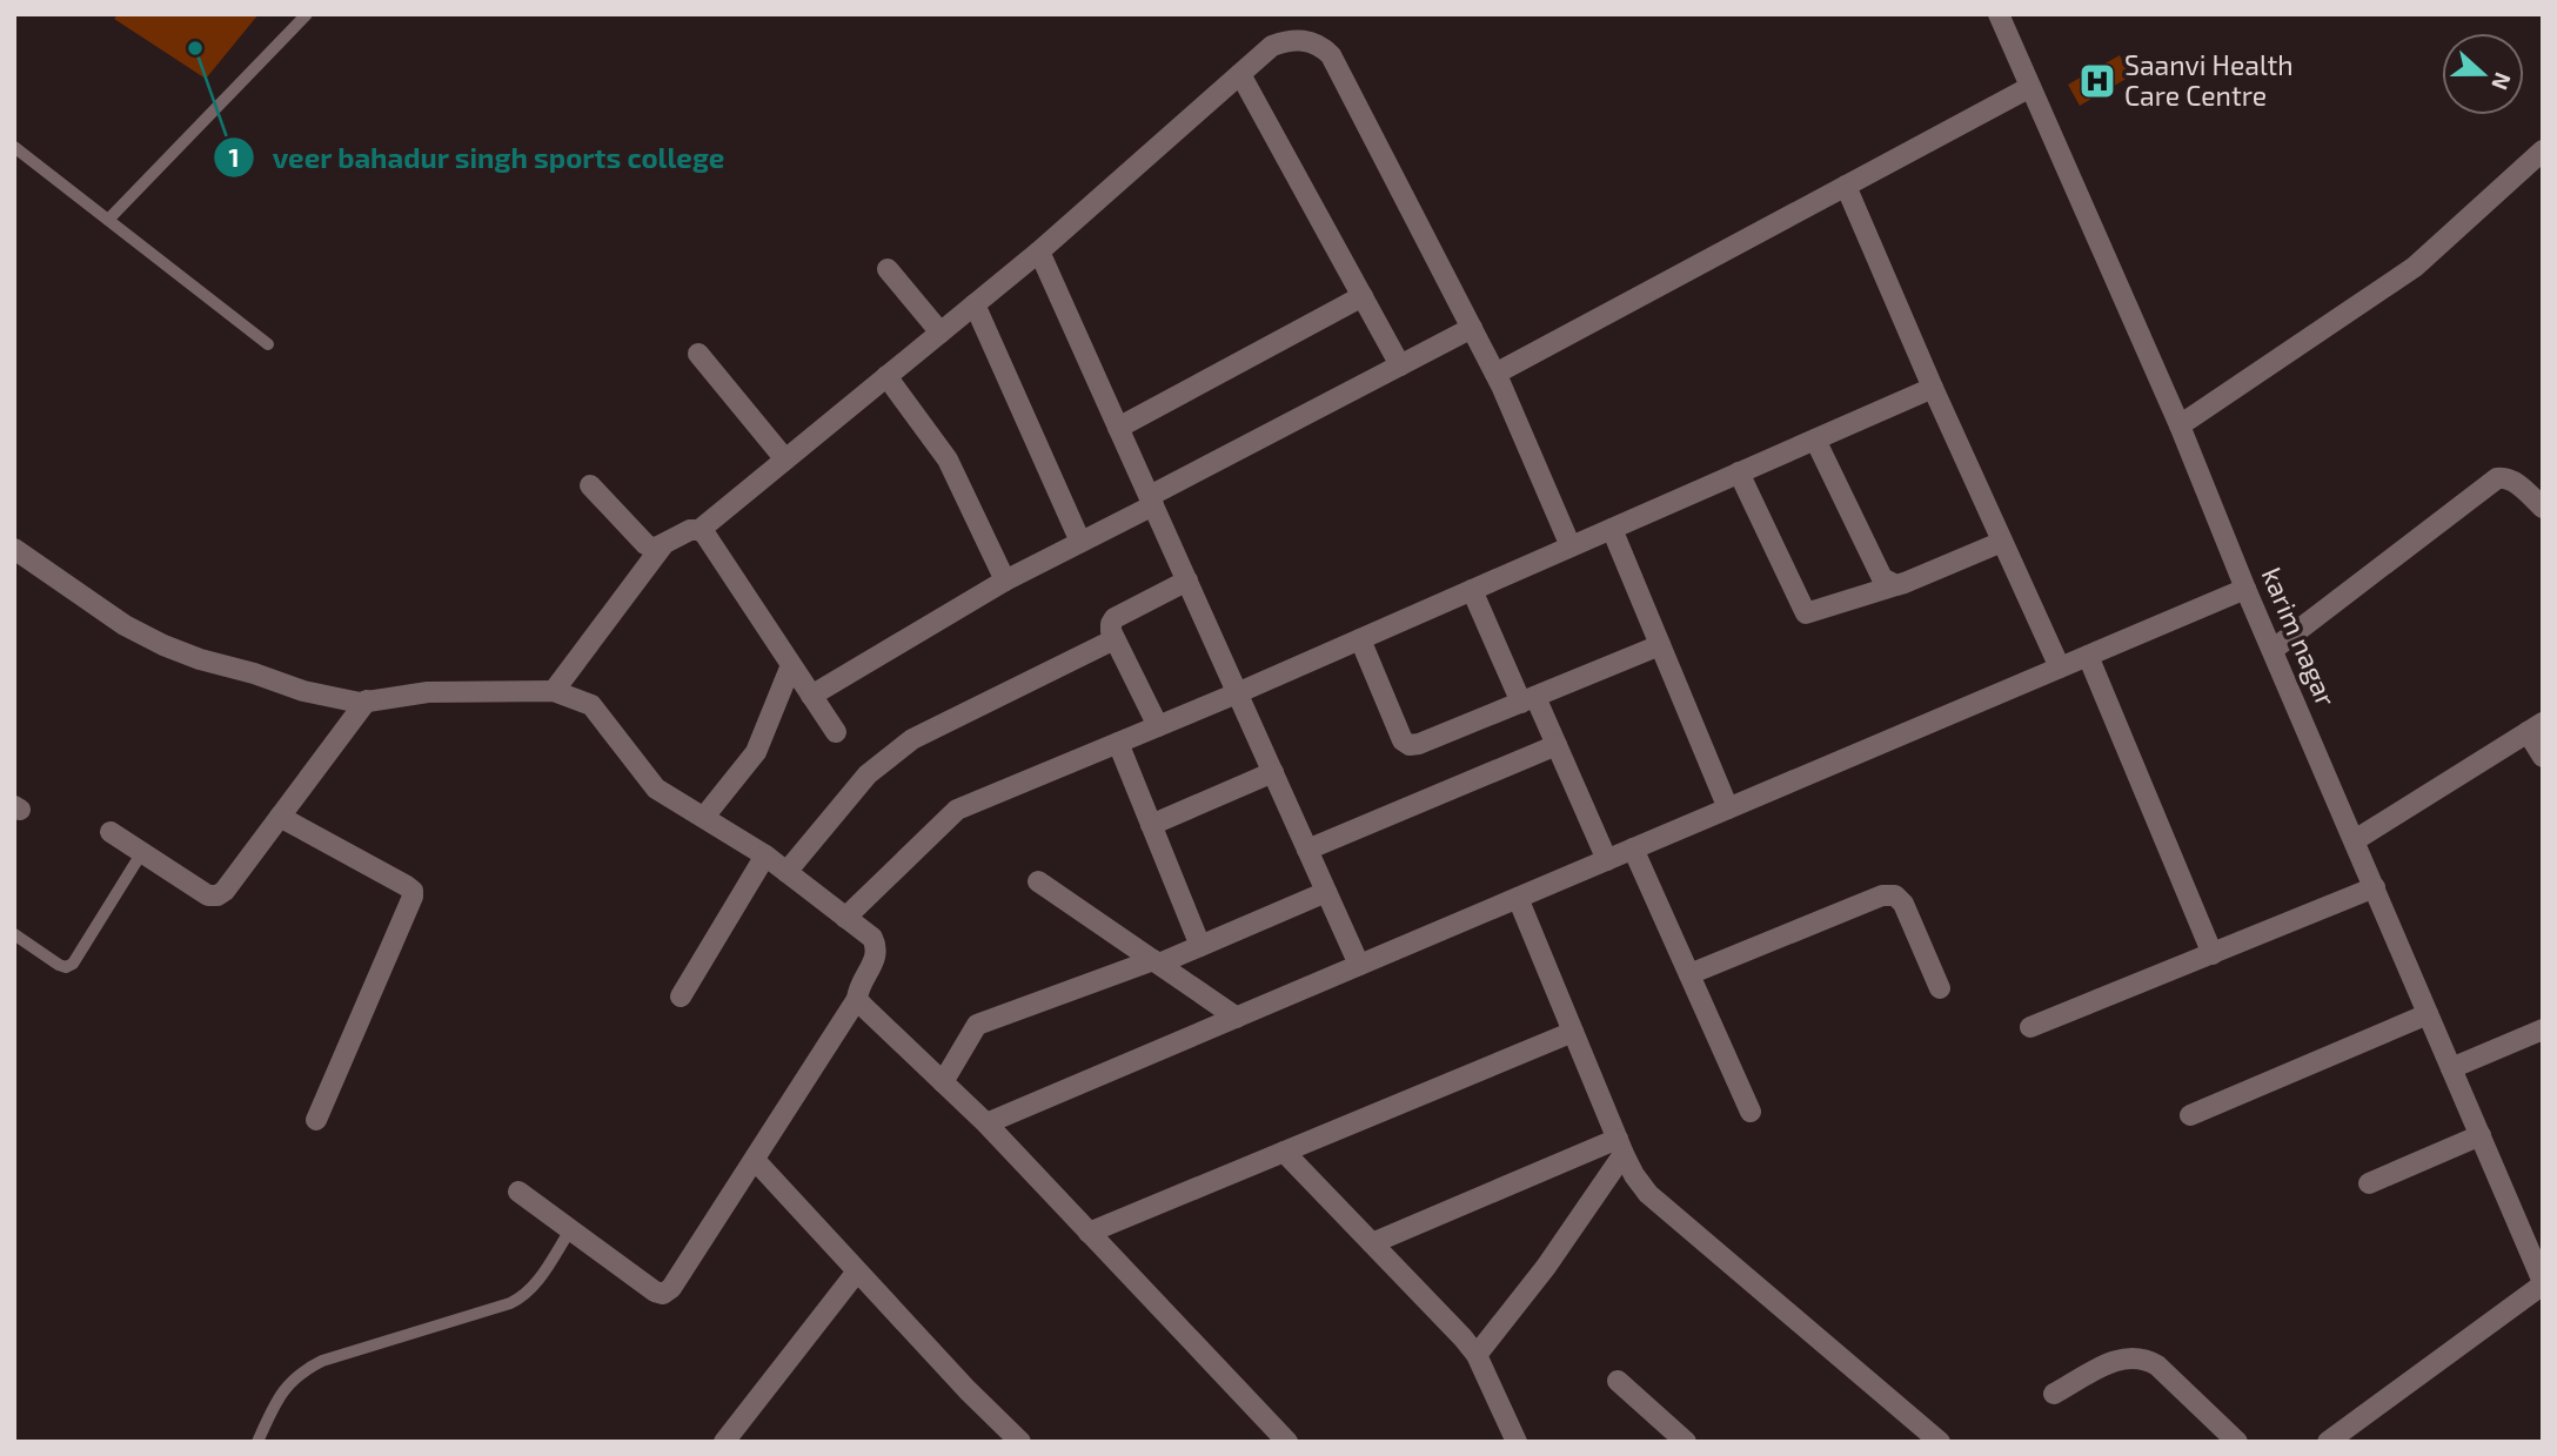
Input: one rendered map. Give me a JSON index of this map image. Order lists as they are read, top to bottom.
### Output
{
  "streets": {
    "street": ["karim nagar"]
  },
  "places": {
    "other": ["veer bahadur singh sports college"],
    "hospital": ["Saanvi Health Care Centre"]
  },
  "north": "right"
}
